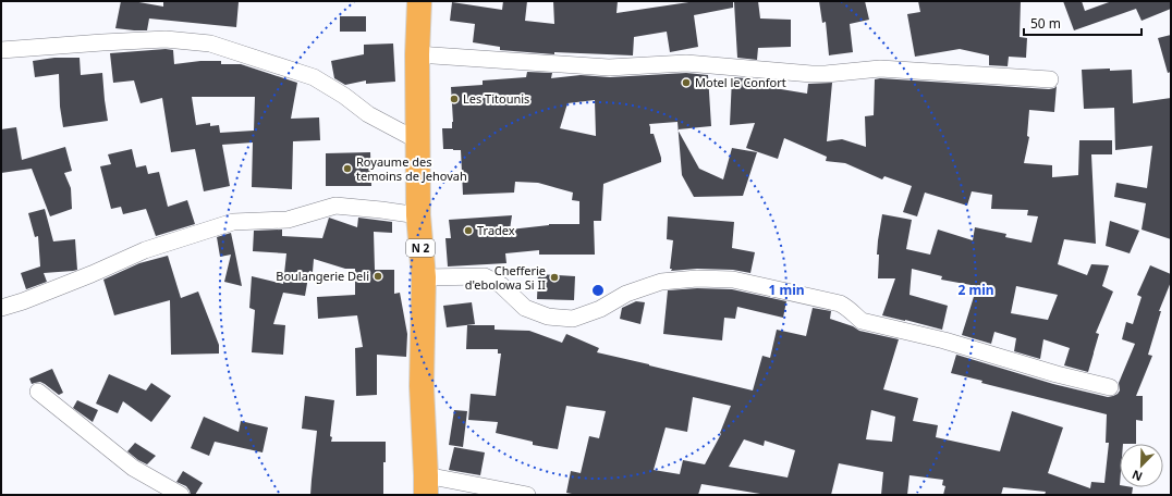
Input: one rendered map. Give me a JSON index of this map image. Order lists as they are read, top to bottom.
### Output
{
  "streets": {
    "highway": ["N 2"]
  },
  "places": [
    "Motel le Confort",
    "Les Titounis",
    "Royaume des temoins de Jehovah",
    "Tradex",
    "Boulangerie Deli",
    "Chefferie d'ebolowa Si II"
  ],
  "scale_bar": "50 m",
  "north": "bottom left",
  "rings": ["1 min", "2 min"]
}
